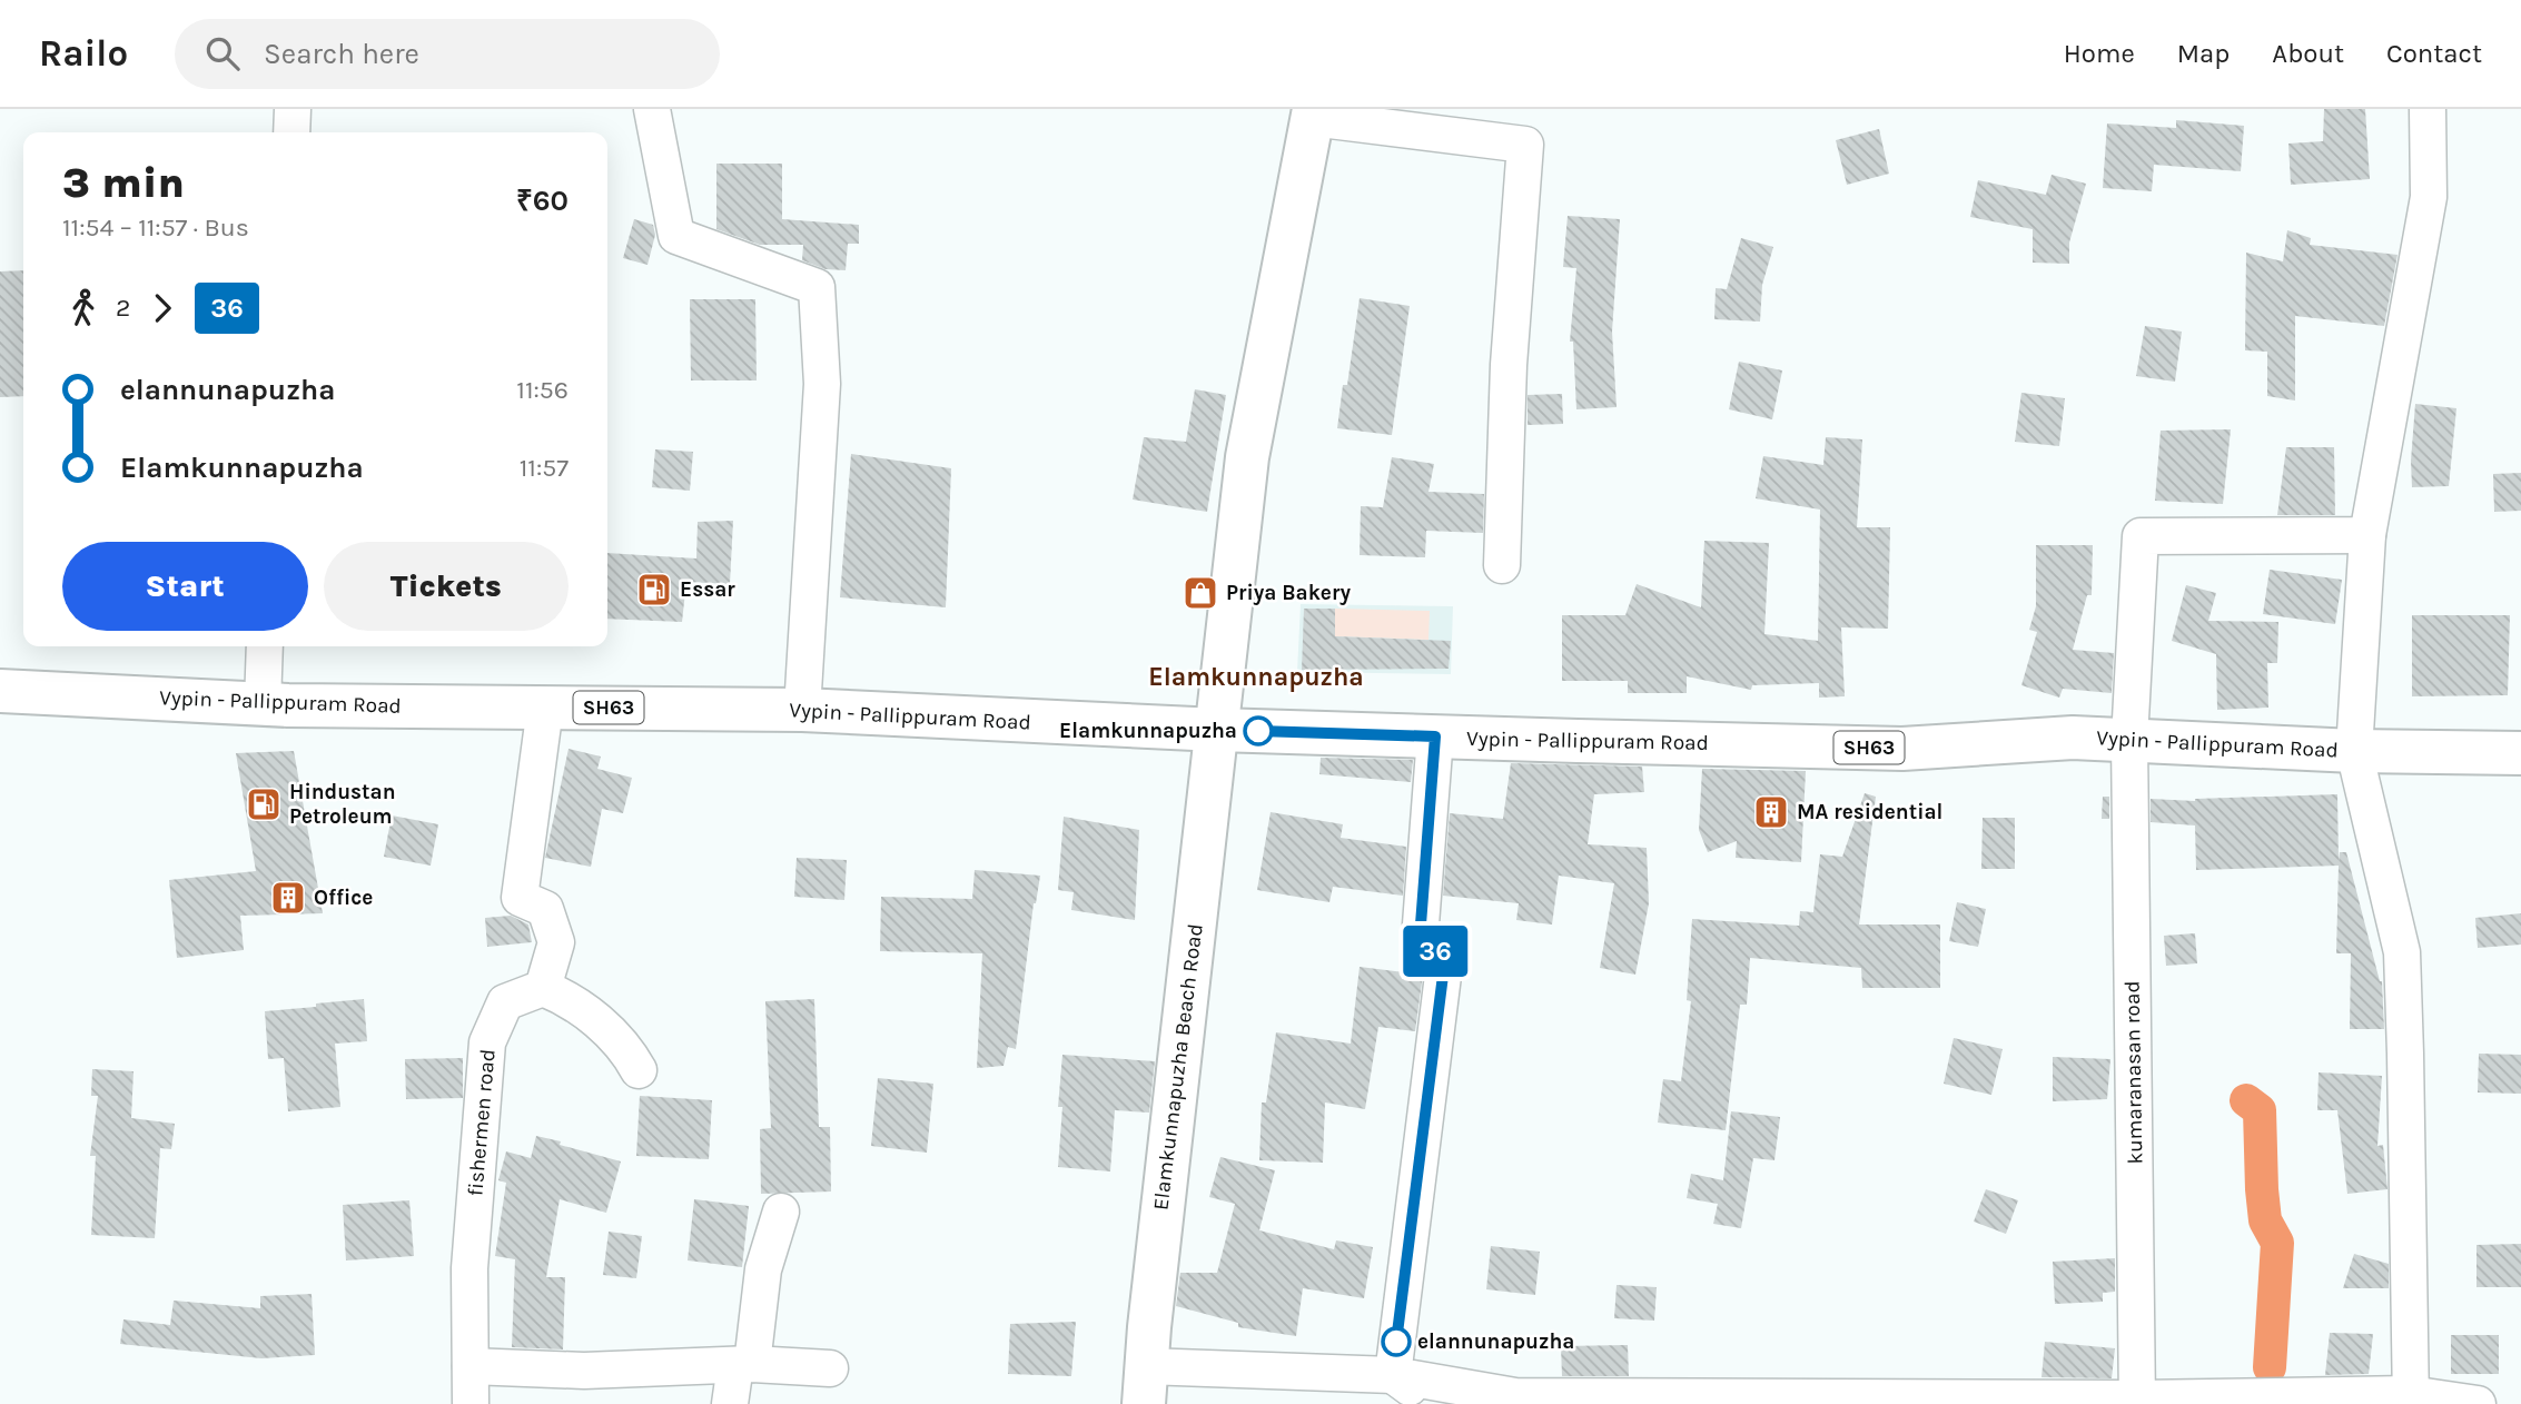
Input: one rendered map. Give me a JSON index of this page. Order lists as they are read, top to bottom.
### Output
{
  "streets": {
    "main road": ["Vypin - Pallippuram Road", "SH63", "Elamkunnapuzha Beach Road"],
    "street": ["kumaranasan road", "fishermen road"]
  },
  "crossings": [
    ["Vypin - Pallippuram Road", "Elamkunnapuzha Beach Road"],
    ["Vypin - Pallippuram Road", "kumaranasan road"]
  ],
  "districts": ["Elamkunnapuzha"],
  "places": {
    "fuel station": ["Essar", "Hindustan Petroleum"],
    "shop": ["Priya Bakery"],
    "other": ["Elamkunnapuzha", "elannunapuzha"],
    "building": ["MA residential", "Office"]
  },
  "lines": ["bus line 36"],
  "page": {
    "header": "Railo",
    "search": "Search here",
    "nav": [
      "Home",
      "Map",
      "About",
      "Contact"
    ],
    "on_map": "36",
    "heading": ["3 min", "11:54 – 11:57 · Bus", "₹60"],
    "legs": ["2", "36"],
    "list": [
      {
        "name": "elannunapuzha",
        "value": "11:56"
      },
      {
        "name": "Elamkunnapuzha",
        "value": "11:57"
      }
    ],
    "buttons": ["Start", "Tickets"]
  }
}
